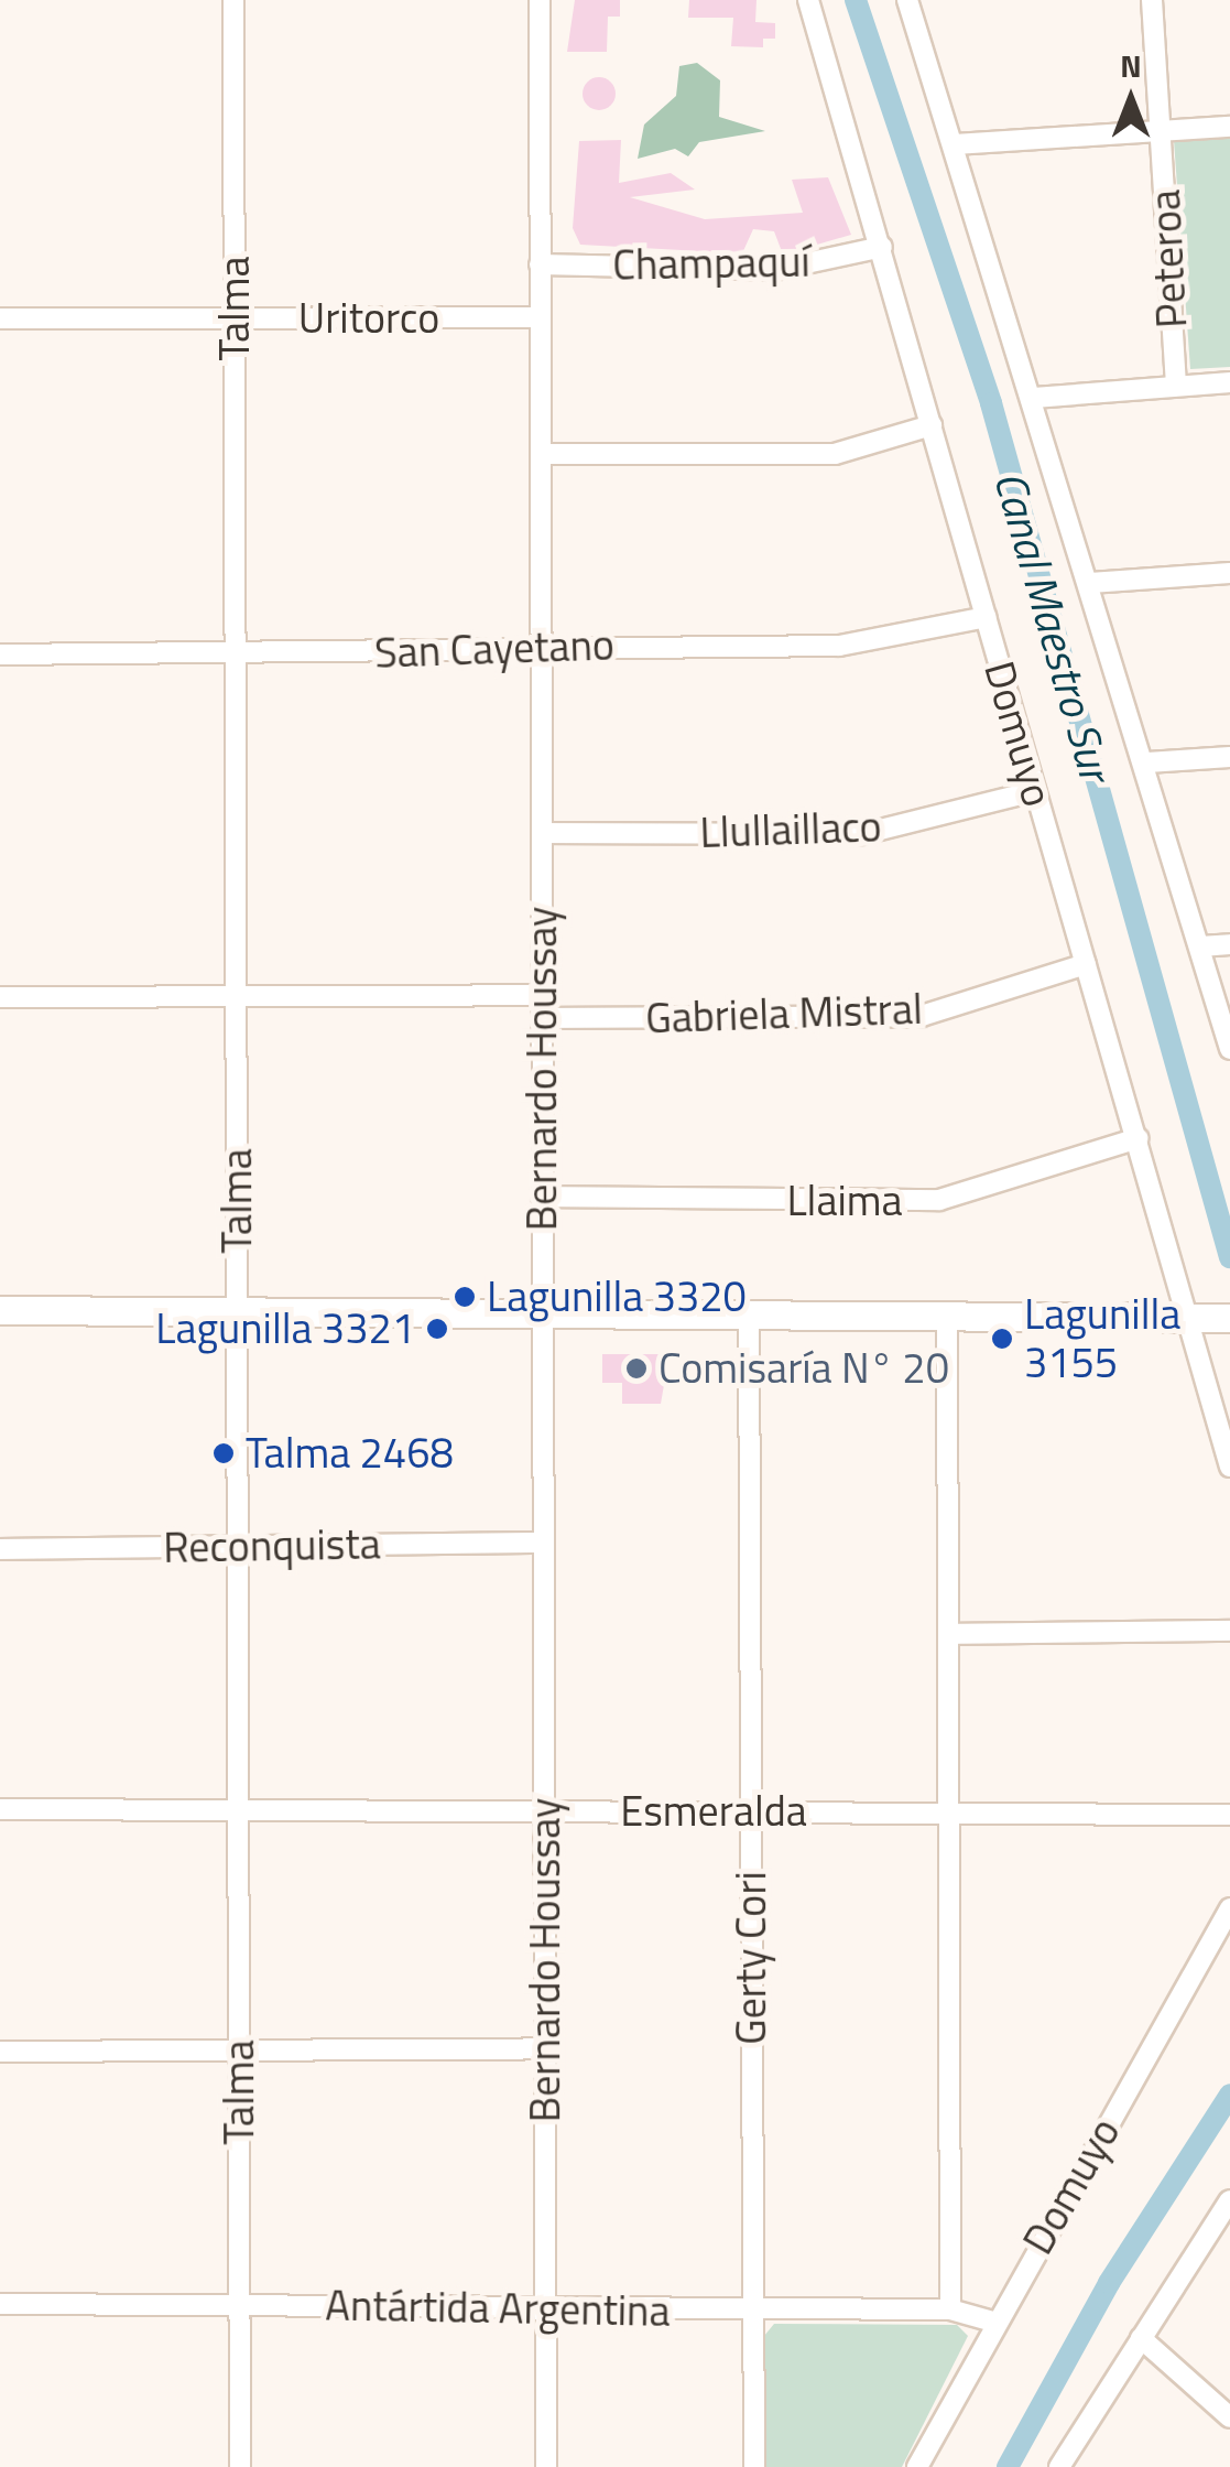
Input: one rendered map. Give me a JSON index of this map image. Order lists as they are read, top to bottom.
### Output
{
  "streets": {
    "street": [
      "Peteroa",
      "Champaquí",
      "Talma",
      "Uritorco",
      "San Cayetano",
      "Domuyo",
      "Llullaillaco",
      "Gabriela Mistral",
      "Bernardo Houssay",
      "Llaima",
      "Reconquista",
      "Esmeralda",
      "Gerty Cori",
      "Antártida Argentina"
    ]
  },
  "crossings": [
    ["Champaquí", "Domuyo"],
    ["Champaquí", "Bernardo Houssay"],
    ["Talma", "Uritorco"],
    ["Talma", "San Cayetano"],
    ["Talma", "Reconquista"],
    ["Talma", "Esmeralda"],
    ["Talma", "Antártida Argentina"],
    ["Uritorco", "Bernardo Houssay"],
    ["San Cayetano", "Domuyo"],
    ["San Cayetano", "Bernardo Houssay"],
    ["Domuyo", "Llullaillaco"],
    ["Domuyo", "Gabriela Mistral"],
    ["Domuyo", "Llaima"],
    ["Domuyo", "Antártida Argentina"],
    ["Llullaillaco", "Bernardo Houssay"],
    ["Gabriela Mistral", "Bernardo Houssay"],
    ["Bernardo Houssay", "Llaima"],
    ["Bernardo Houssay", "Reconquista"],
    ["Bernardo Houssay", "Esmeralda"],
    ["Bernardo Houssay", "Antártida Argentina"],
    ["Esmeralda", "Gerty Cori"],
    ["Gerty Cori", "Antártida Argentina"]
  ],
  "water": ["Canal Maestro Sur"],
  "places": [
    "Lagunilla 3320",
    "Lagunilla 3321",
    "Lagunilla 3155",
    "Comisaría N° 20",
    "Talma 2468"
  ],
  "north": "top"
}
